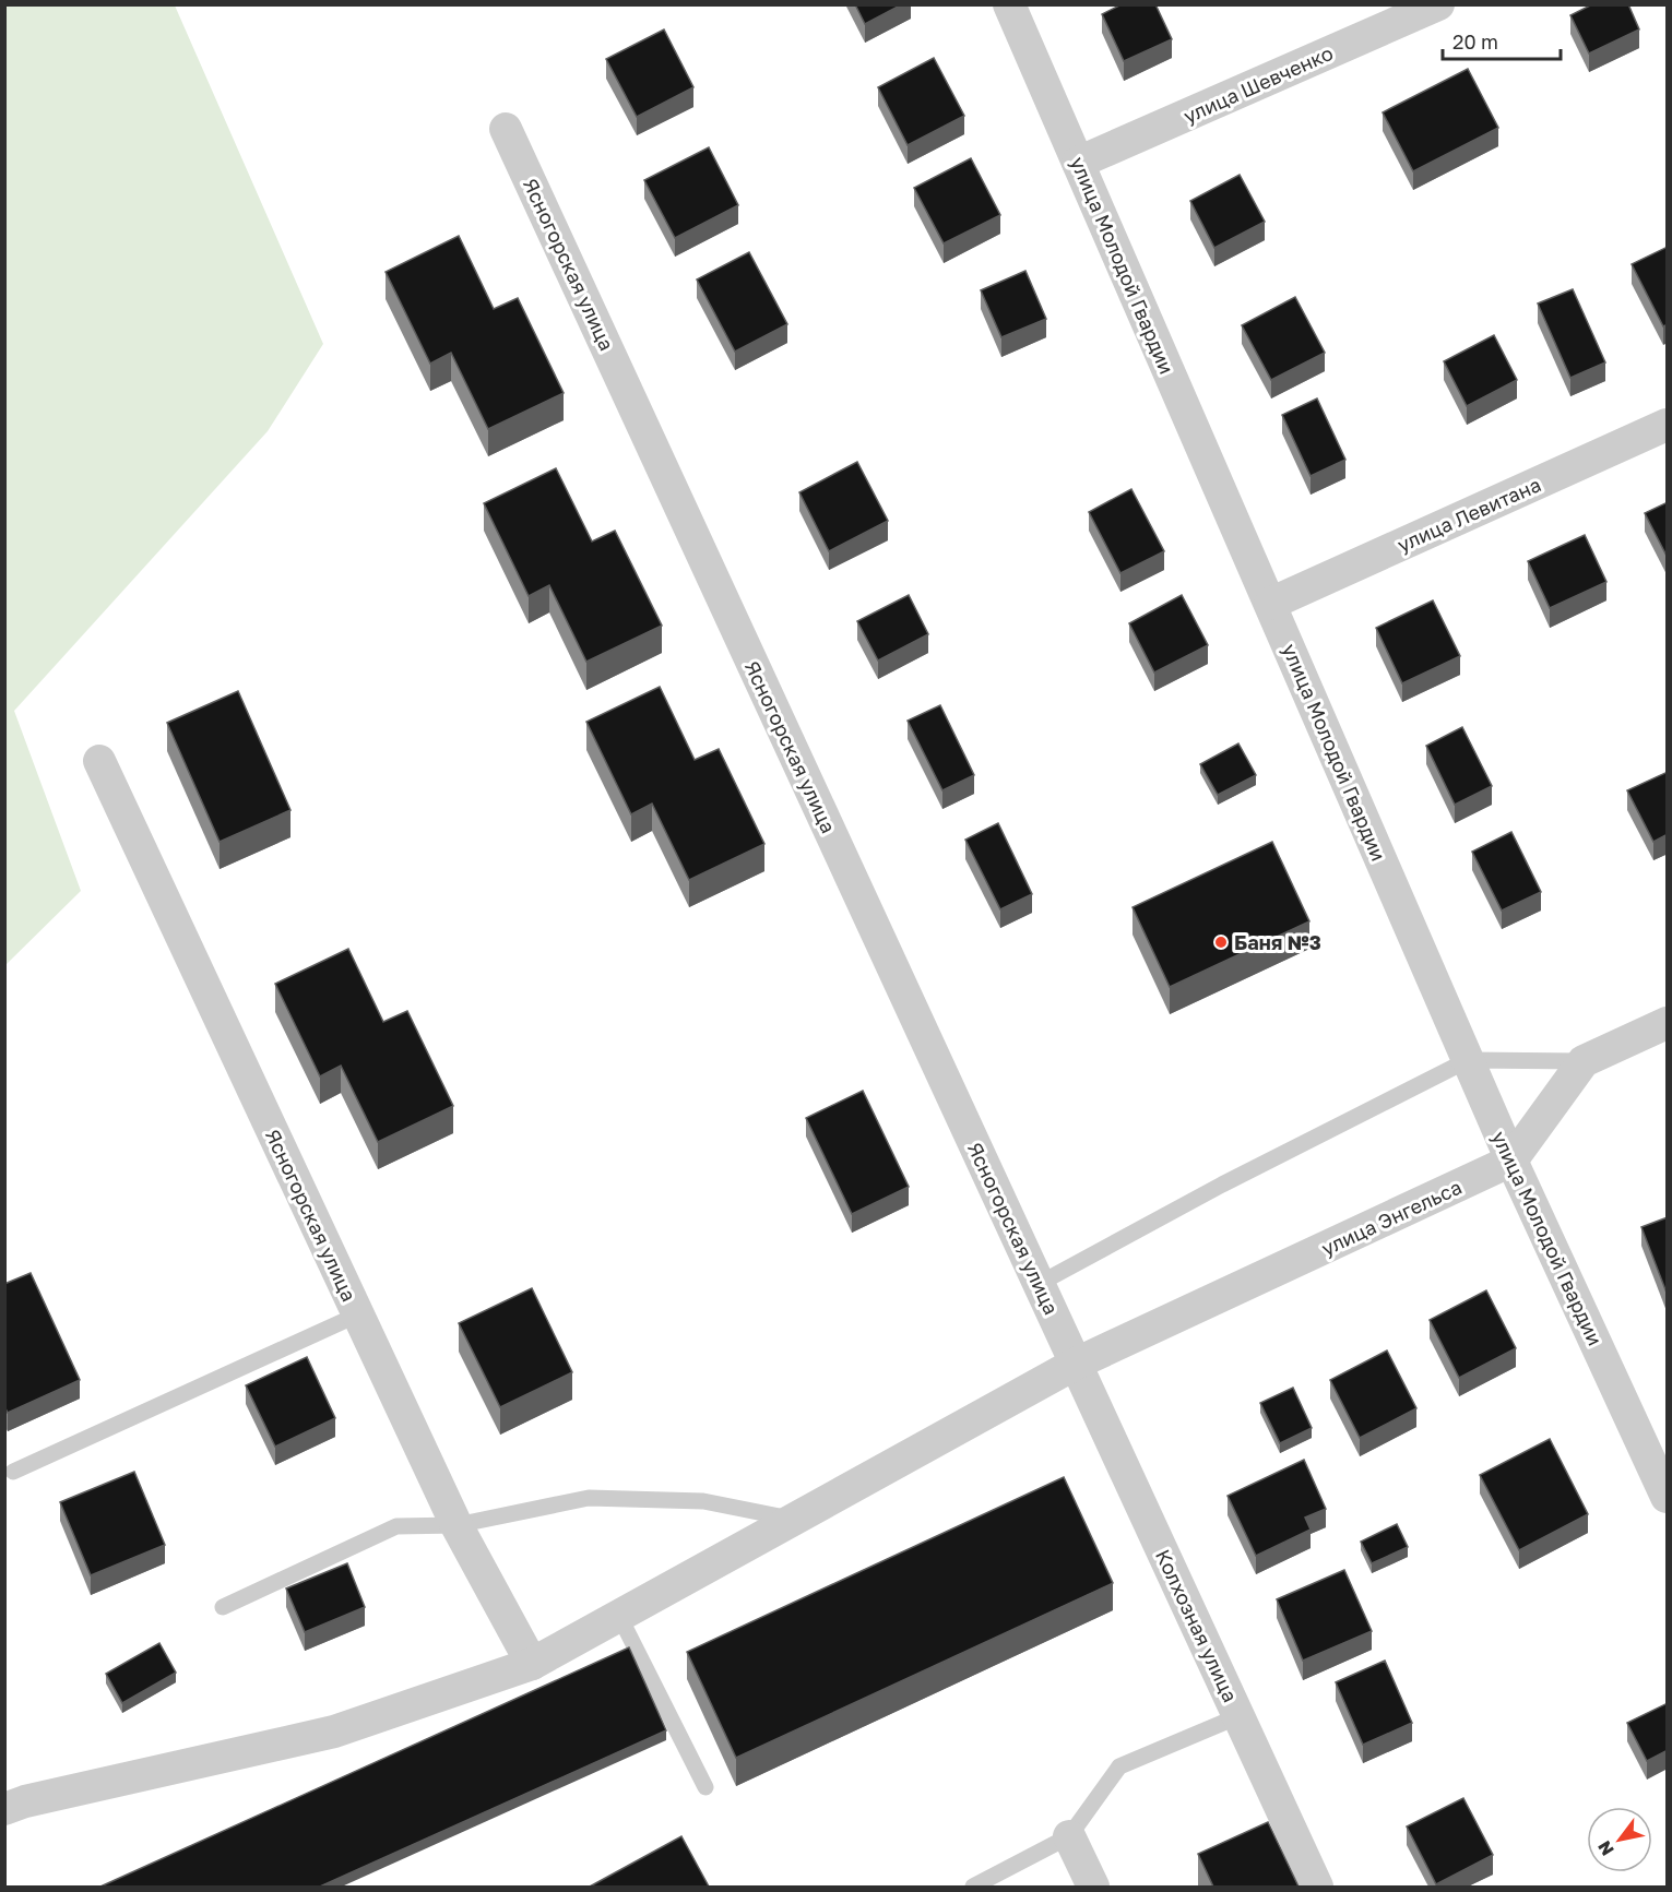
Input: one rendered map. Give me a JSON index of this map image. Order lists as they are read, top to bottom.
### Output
{
  "streets": {
    "street": [
      "улица Шевченко",
      "Ясногорская улица",
      "улица Молодой Гвардии",
      "улица Левитана",
      "улица Энгельса",
      "Колхозная улица"
    ]
  },
  "crossings": [
    ["улица Шевченко", "улица Молодой Гвардии"],
    ["Ясногорская улица", "улица Энгельса"],
    ["Ясногорская улица", "Колхозная улица"],
    ["улица Молодой Гвардии", "улица Левитана"],
    ["улица Молодой Гвардии", "улица Энгельса"],
    ["улица Энгельса", "Колхозная улица"]
  ],
  "places": ["Баня №3"],
  "scale_bar": "20 m",
  "north": "bottom left"
}
